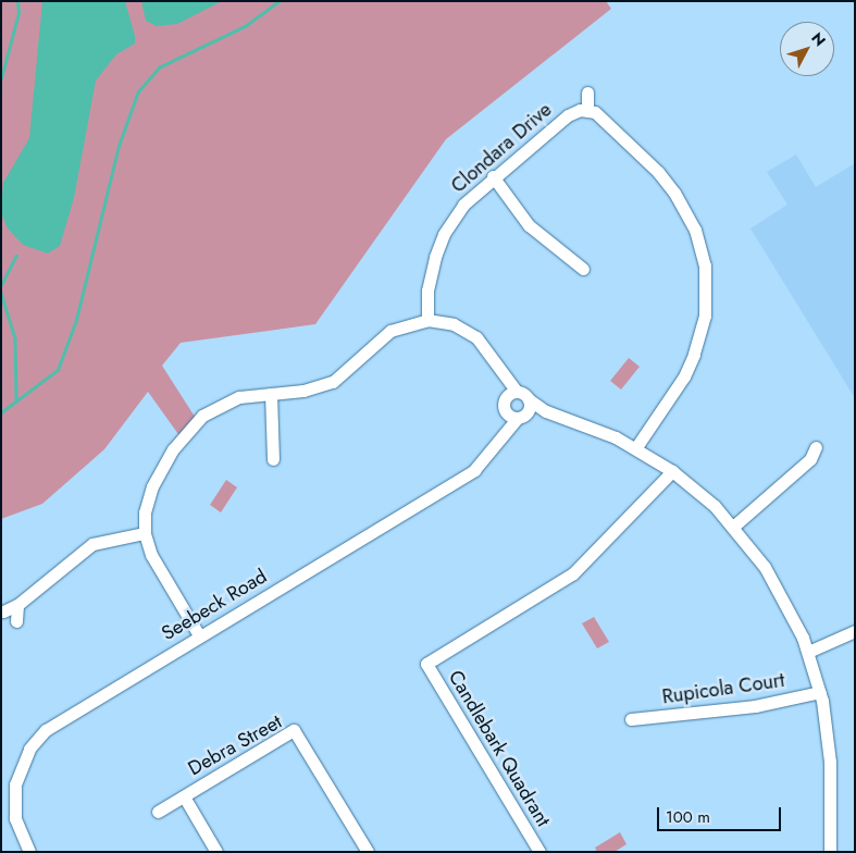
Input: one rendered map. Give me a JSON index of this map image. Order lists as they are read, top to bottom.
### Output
{
  "streets": {
    "street": [
      "Clondara Drive",
      "Seebeck Road",
      "Rupicola Court",
      "Debra Street",
      "Candlebark Quadrant"
    ]
  },
  "scale_bar": "100 m",
  "north": "top right"
}
